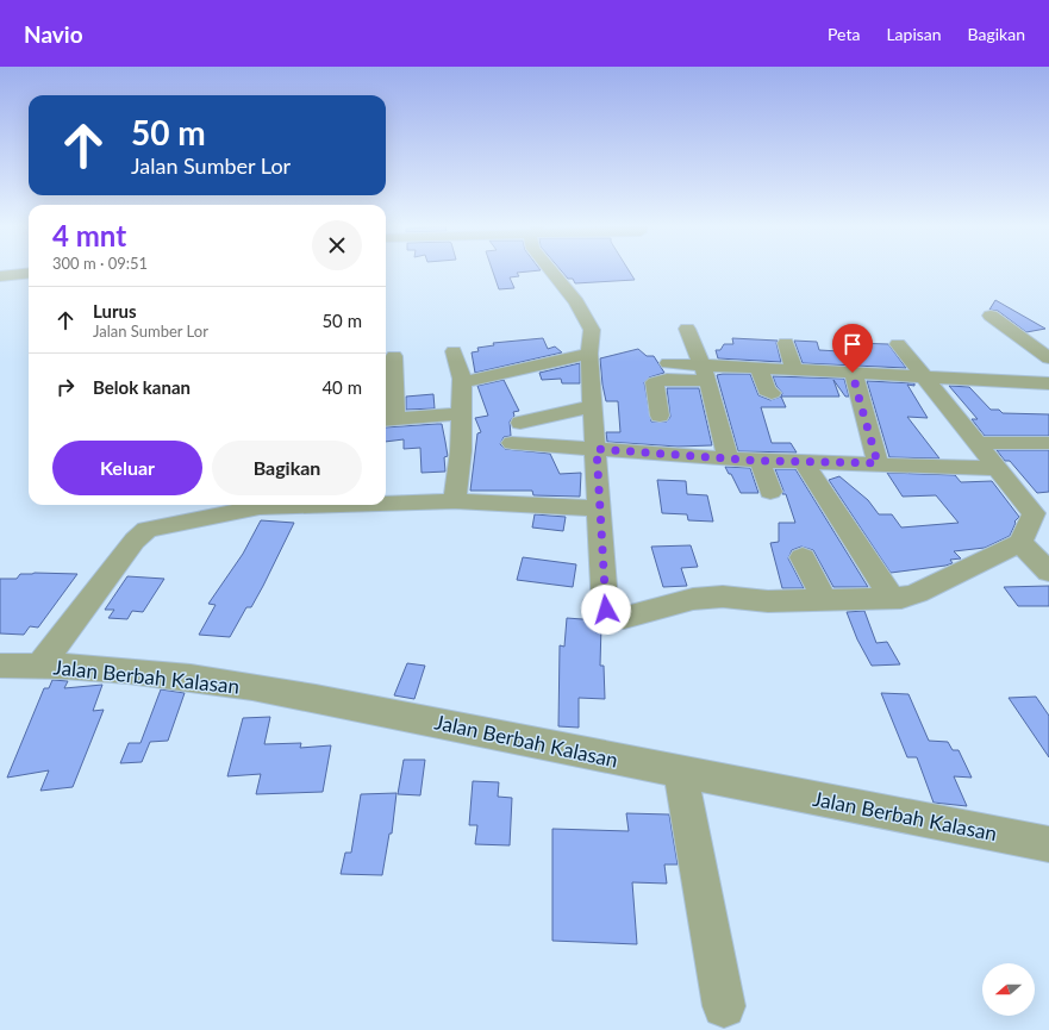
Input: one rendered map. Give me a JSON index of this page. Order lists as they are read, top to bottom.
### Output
{
  "streets": {
    "street": ["Jalan Berbah Kalasan"]
  },
  "north": "left",
  "page": {
    "header": "Navio",
    "nav": ["Peta", "Lapisan", "Bagikan"],
    "turn": ["50 m", "Jalan Sumber Lor"],
    "heading": ["4 mnt", "300 m · 09:51"],
    "list": [
      {
        "name": "Lurus",
        "note": "Jalan Sumber Lor",
        "value": "50 m"
      },
      {
        "name": "Belok kanan",
        "value": "40 m"
      }
    ],
    "buttons": ["Keluar", "Bagikan"]
  }
}
